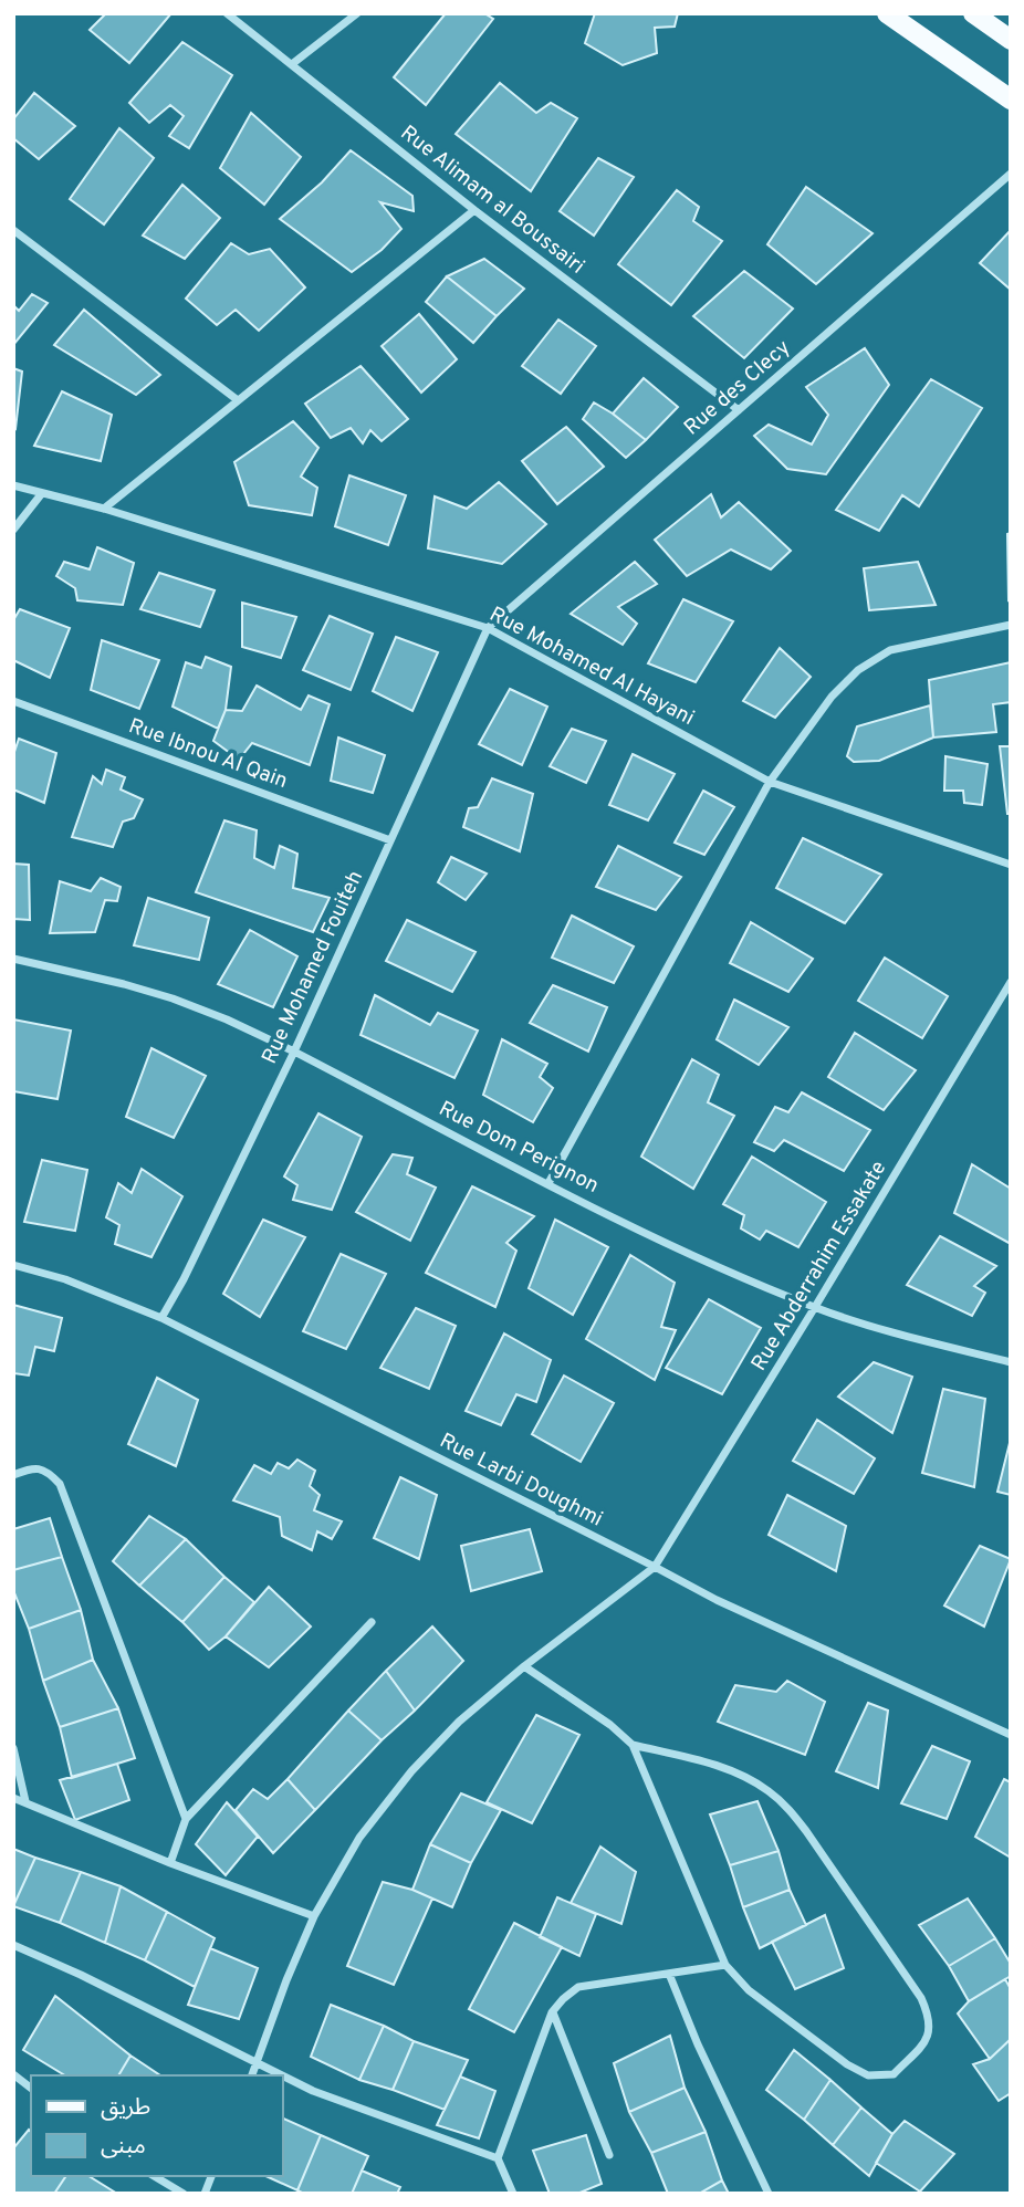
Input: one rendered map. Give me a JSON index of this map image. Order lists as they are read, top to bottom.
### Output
{
  "streets": {
    "street": [
      "Rue Alimam al Boussairi",
      "Rue des Clecy",
      "Rue Mohamed Al Hayani",
      "Rue Ibnou Al Qain",
      "Rue Mohamed Fouiteh",
      "Rue Dom Perignon",
      "Rue Abderrahim Essakate",
      "Rue Larbi Doughmi"
    ]
  },
  "crossings": [
    ["Rue Alimam al Boussairi", "Rue des Clecy"],
    ["Rue des Clecy", "Rue Mohamed Al Hayani"],
    ["Rue des Clecy", "Rue Mohamed Fouiteh"],
    ["Rue Mohamed Al Hayani", "Rue Mohamed Fouiteh"],
    ["Rue Ibnou Al Qain", "Rue Mohamed Fouiteh"],
    ["Rue Mohamed Fouiteh", "Rue Dom Perignon"],
    ["Rue Mohamed Fouiteh", "Rue Larbi Doughmi"],
    ["Rue Dom Perignon", "Rue Abderrahim Essakate"],
    ["Rue Abderrahim Essakate", "Rue Larbi Doughmi"]
  ],
  "legend": ["طريق", "مبنى"]
}
